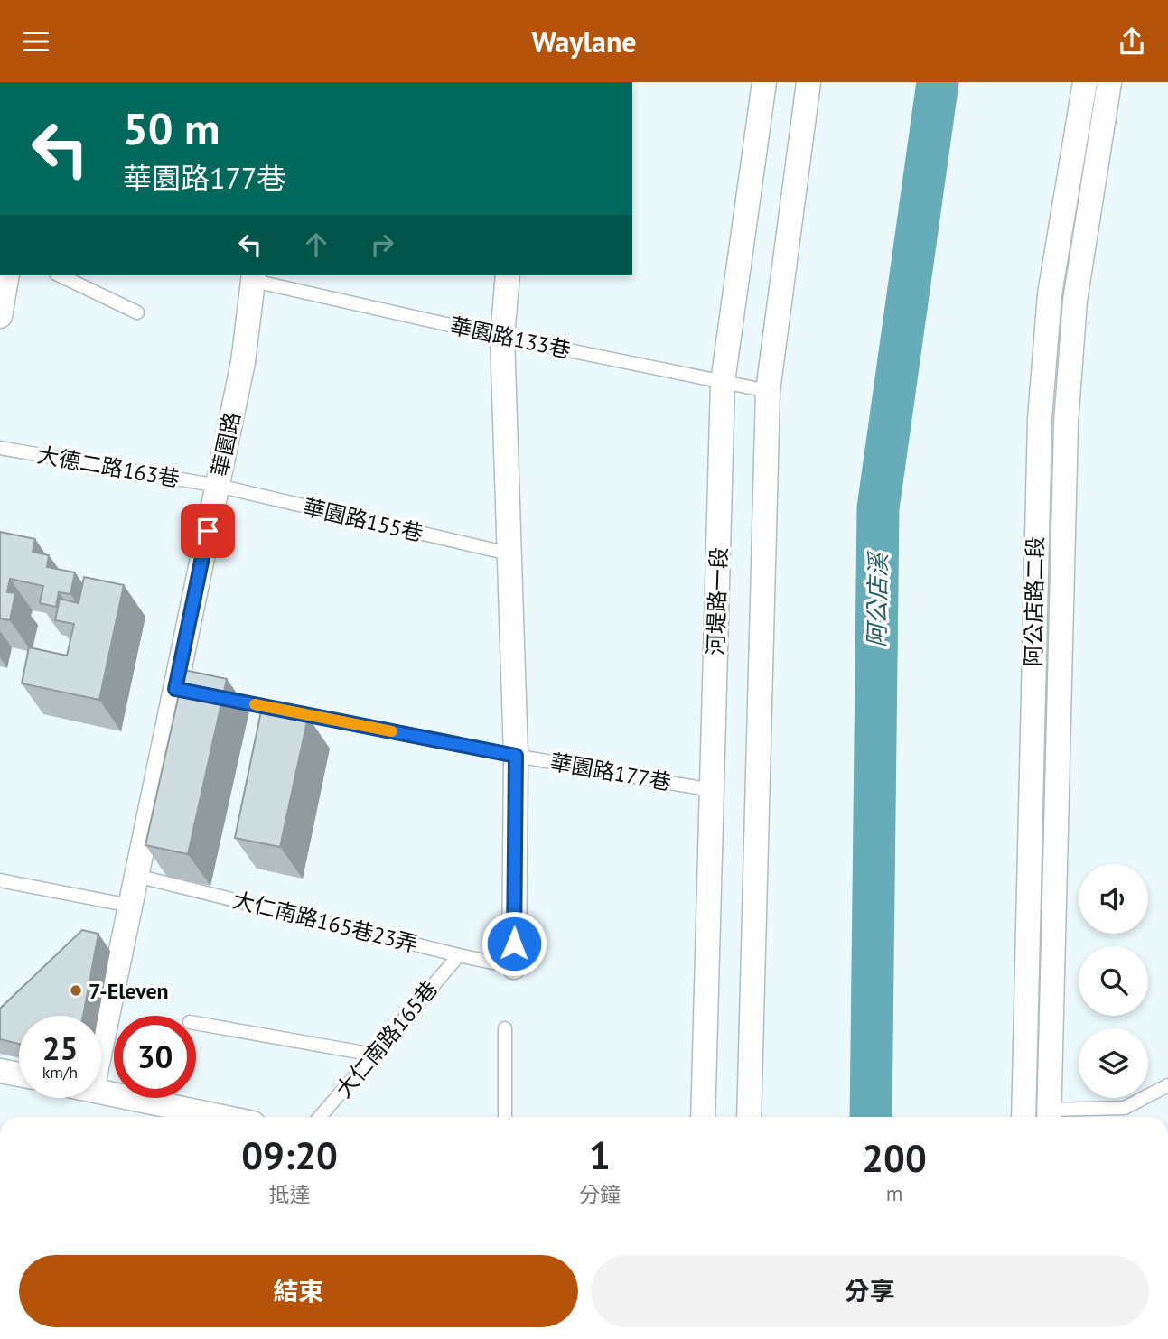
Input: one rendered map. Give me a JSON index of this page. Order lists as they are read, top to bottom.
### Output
{
  "streets": {
    "street": ["華園路", "河堤路一段", "阿公店路二段"],
    "lane": [
      "華園路133巷",
      "大德二路163巷",
      "華園路155巷",
      "華園路177巷",
      "大仁南路165巷23弄",
      "大仁南路165巷"
    ]
  },
  "crossings": [
    ["華園路133巷", "華園路"],
    ["華園路133巷", "河堤路一段"],
    ["華園路", "大德二路163巷"],
    ["華園路", "華園路155巷"],
    ["華園路", "大仁南路165巷23弄"],
    ["大德二路163巷", "華園路155巷"],
    ["河堤路一段", "華園路177巷"],
    ["大仁南路165巷23弄", "大仁南路165巷"]
  ],
  "water": ["阿公店溪"],
  "places": ["7-Eleven"],
  "page": {
    "header": "Waylane",
    "turn": ["50 m", "華園路177巷"],
    "speed": "25 km/h",
    "limit": "30",
    "eta": [
      "09:20",
      "抵達",
      "1",
      "分鐘",
      "200",
      "m"
    ],
    "buttons": ["結束", "分享"]
  }
}
